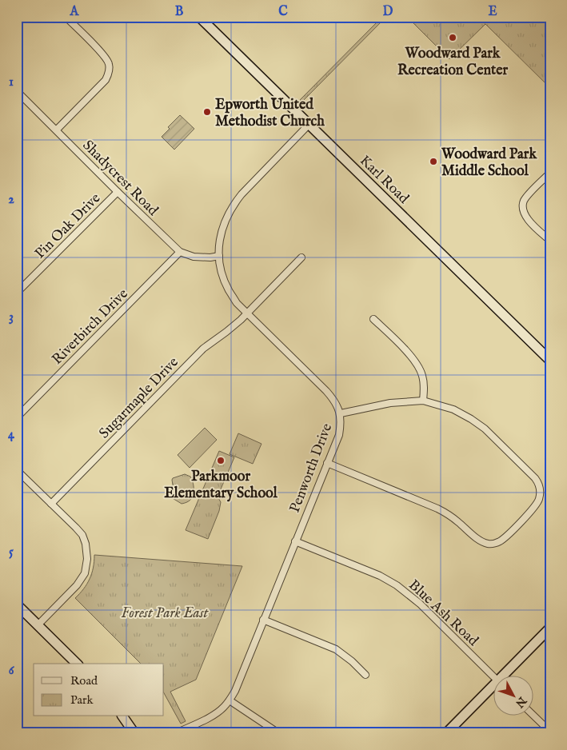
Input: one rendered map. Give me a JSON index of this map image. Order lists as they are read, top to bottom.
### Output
{
  "streets": {
    "main road": ["Karl Road"],
    "street": [
      "Shadycrest Road",
      "Pin Oak Drive",
      "Riverbirch Drive",
      "Sugarmaple Drive",
      "Penworth Drive",
      "Blue Ash Road"
    ]
  },
  "crossings": [
    ["Shadycrest Road", "Pin Oak Drive"],
    ["Shadycrest Road", "Riverbirch Drive"],
    ["Shadycrest Road", "Penworth Drive"],
    ["Karl Road", "Penworth Drive"],
    ["Sugarmaple Drive", "Penworth Drive"],
    ["Penworth Drive", "Blue Ash Road"]
  ],
  "parks": ["Forest Park East"],
  "places": [
    "Woodward Park Recreation Center",
    "Epworth United Methodist Church",
    "Woodward Park Middle School",
    "Parkmoor Elementary School"
  ],
  "legend": ["Road", "Park"],
  "north": "bottom right",
  "grid": {
    "columns": [
      "A",
      "B",
      "C",
      "D",
      "E"
    ],
    "rows": [
      "1",
      "2",
      "3",
      "4",
      "5",
      "6"
    ]
  }
}
